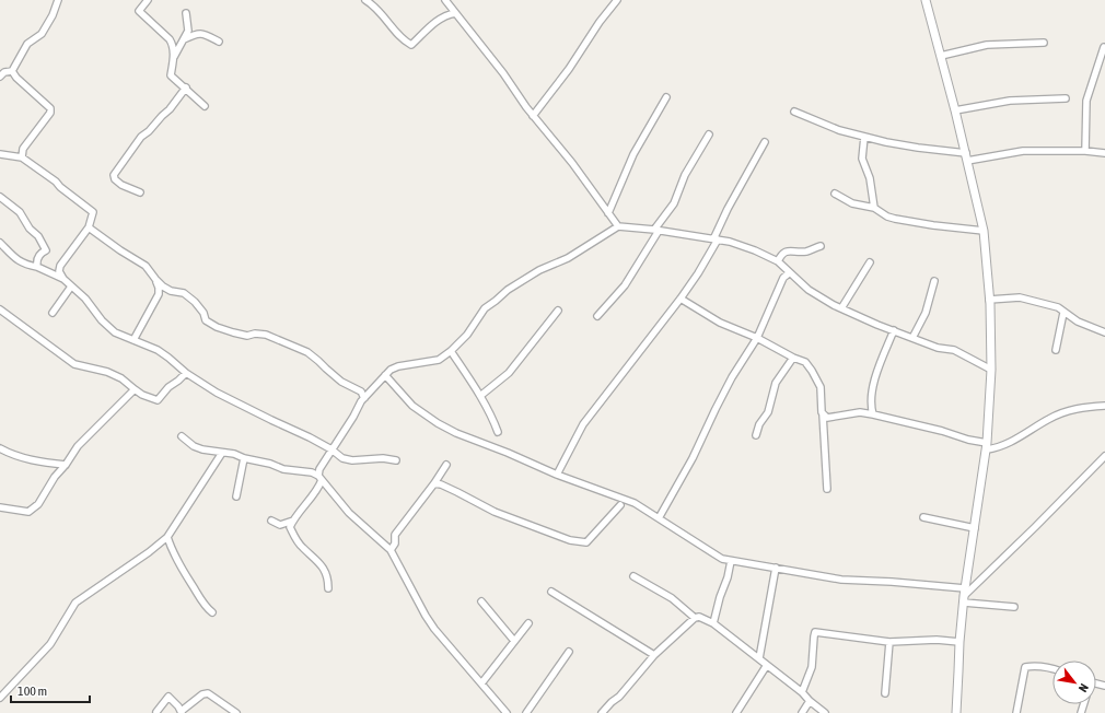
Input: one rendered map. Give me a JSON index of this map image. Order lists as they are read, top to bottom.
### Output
{
  "scale_bar": "100 m",
  "north": "bottom right"
}
